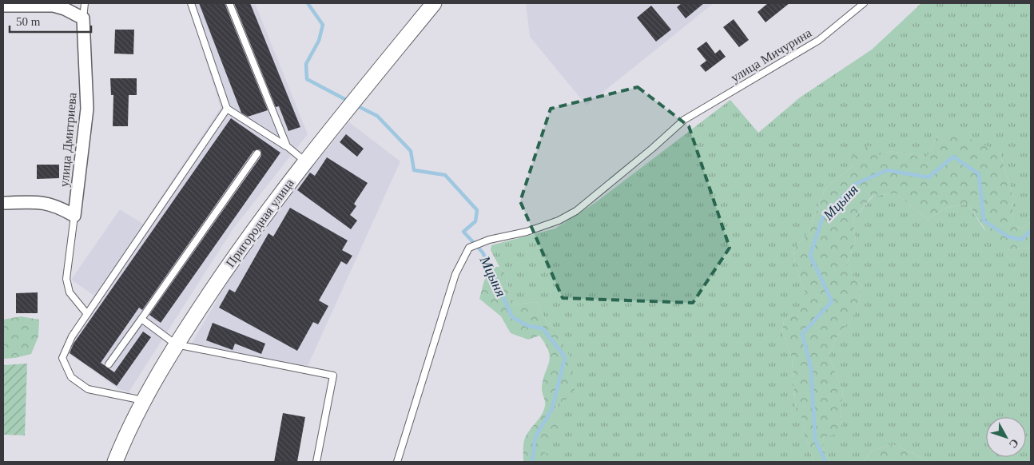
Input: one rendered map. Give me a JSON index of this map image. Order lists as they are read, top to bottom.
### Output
{
  "streets": {
    "street": ["улица Дмитриева", "Пригородная улица"],
    "lane": ["улица Мичурина"]
  },
  "water": ["Мцыня"],
  "scale_bar": "50 m",
  "north": "bottom right"
}
